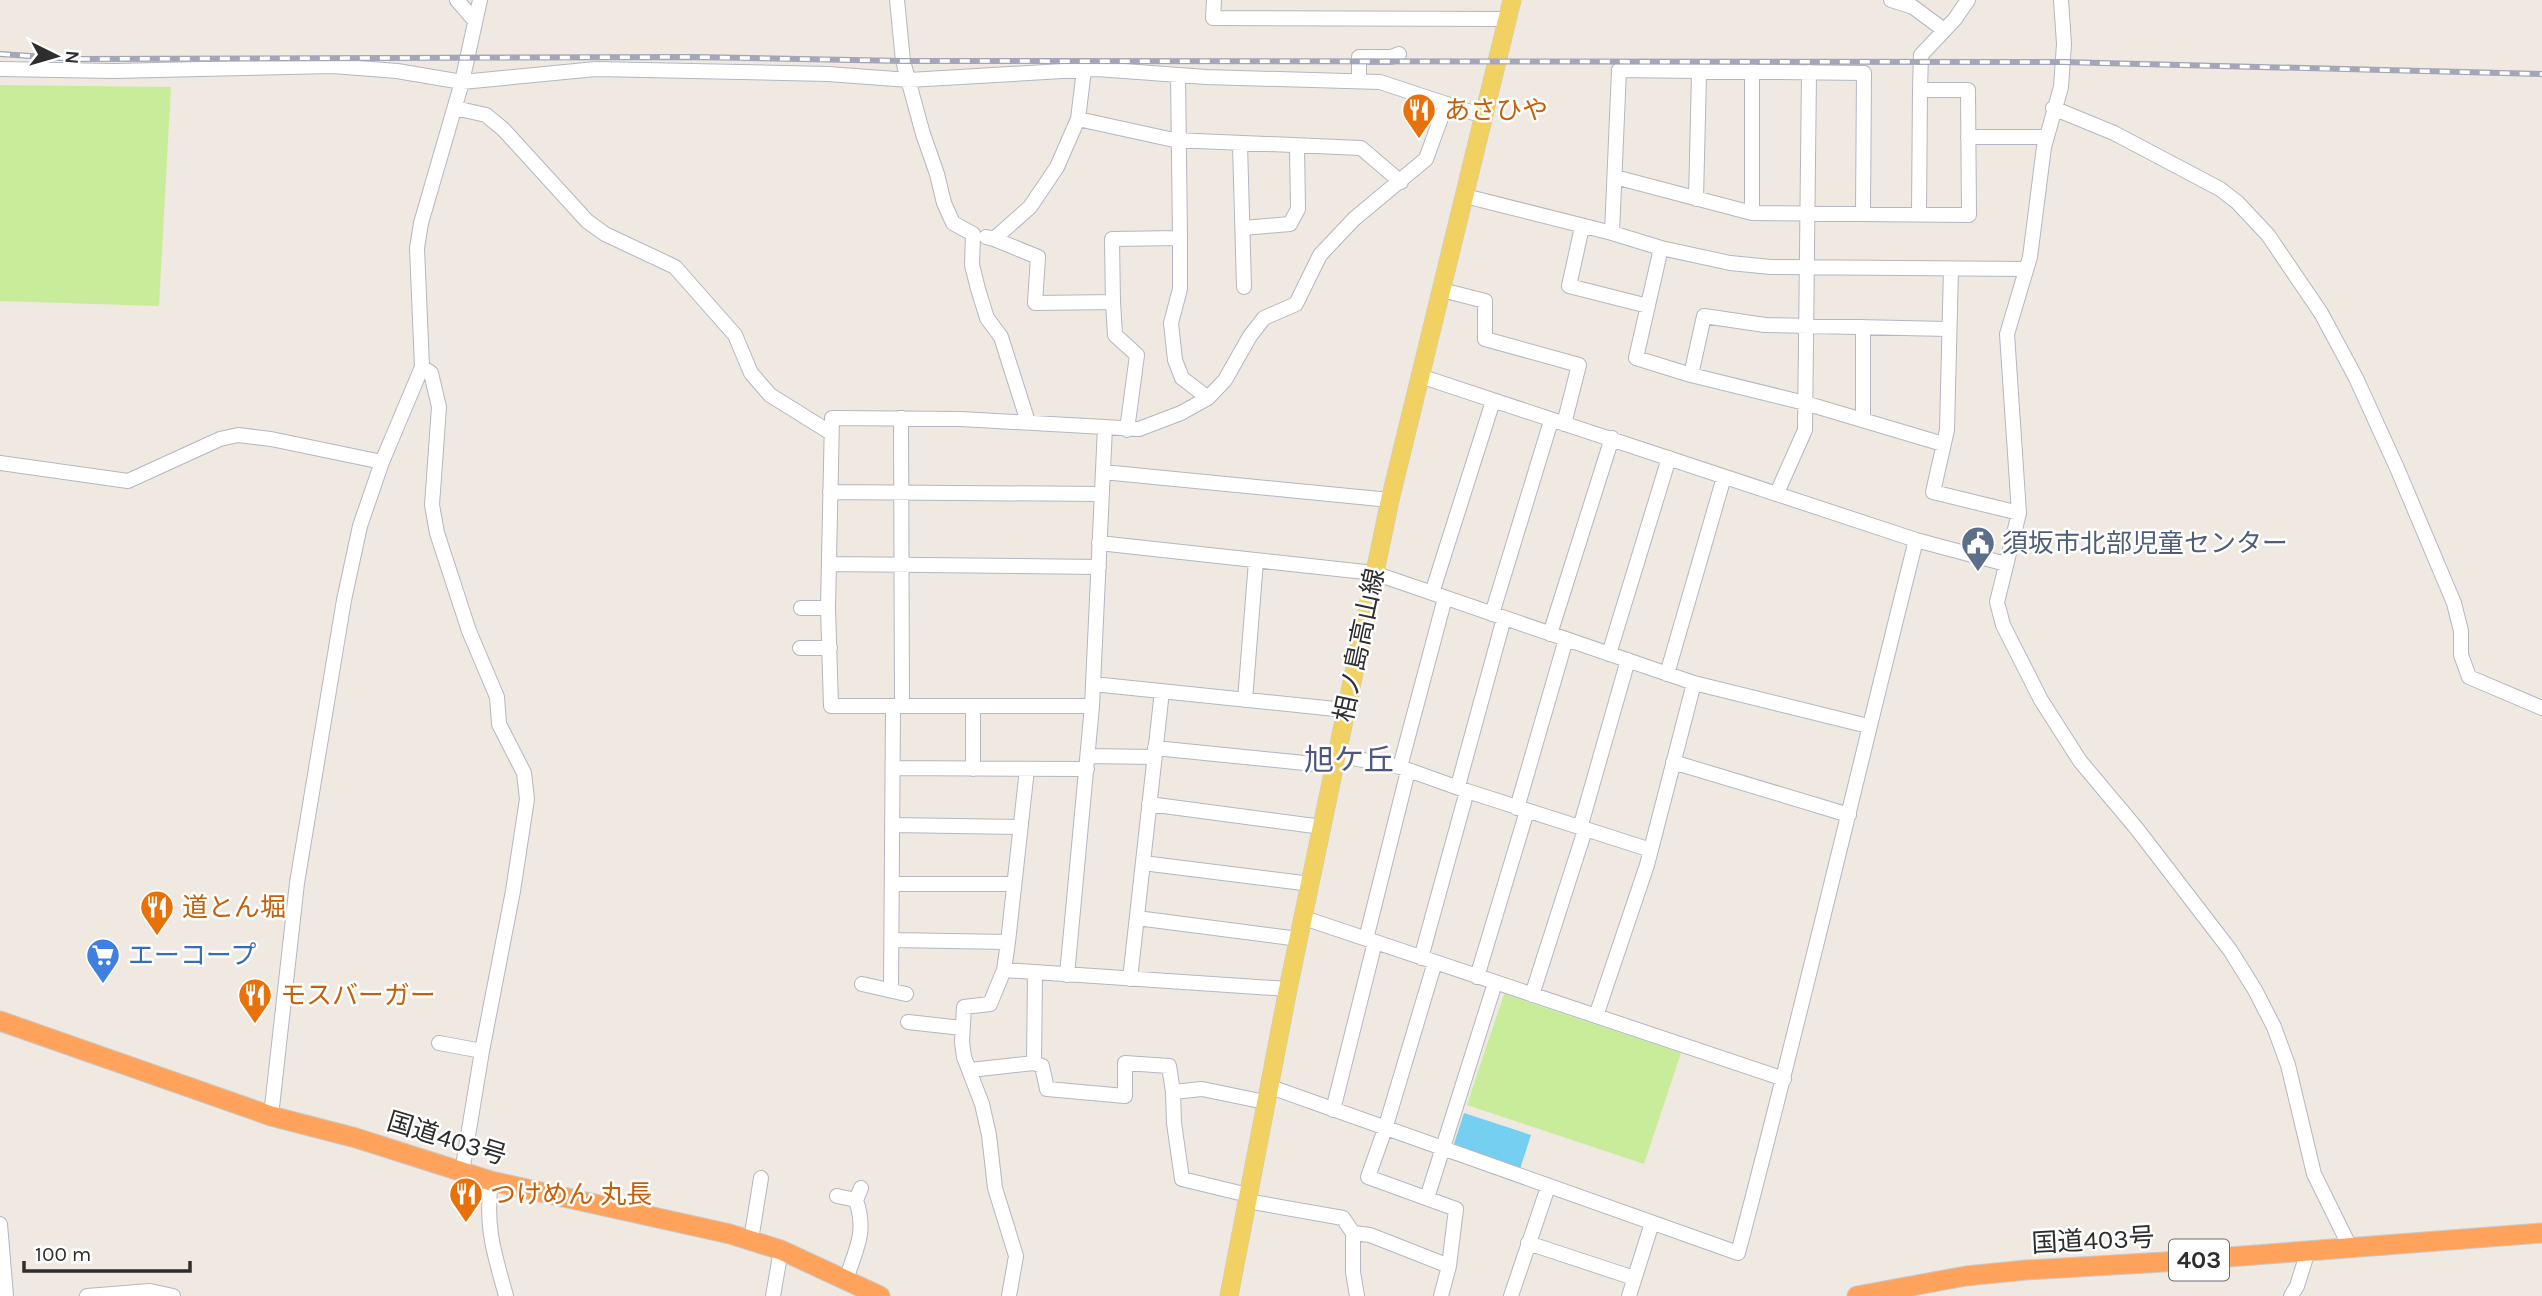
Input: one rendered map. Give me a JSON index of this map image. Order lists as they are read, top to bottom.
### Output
{
  "streets": {
    "highway": ["国道403号", "403"],
    "main road": ["相ノ島高山線"]
  },
  "districts": ["旭ケ丘"],
  "places": {
    "restaurant": [
      "あさひや",
      "道とん堀",
      "モスバーガー",
      "つけめん 丸長"
    ],
    "public building": ["須坂市北部児童センター"],
    "supermarket": ["エーコープ"]
  },
  "scale_bar": "100 m",
  "north": "right"
}
